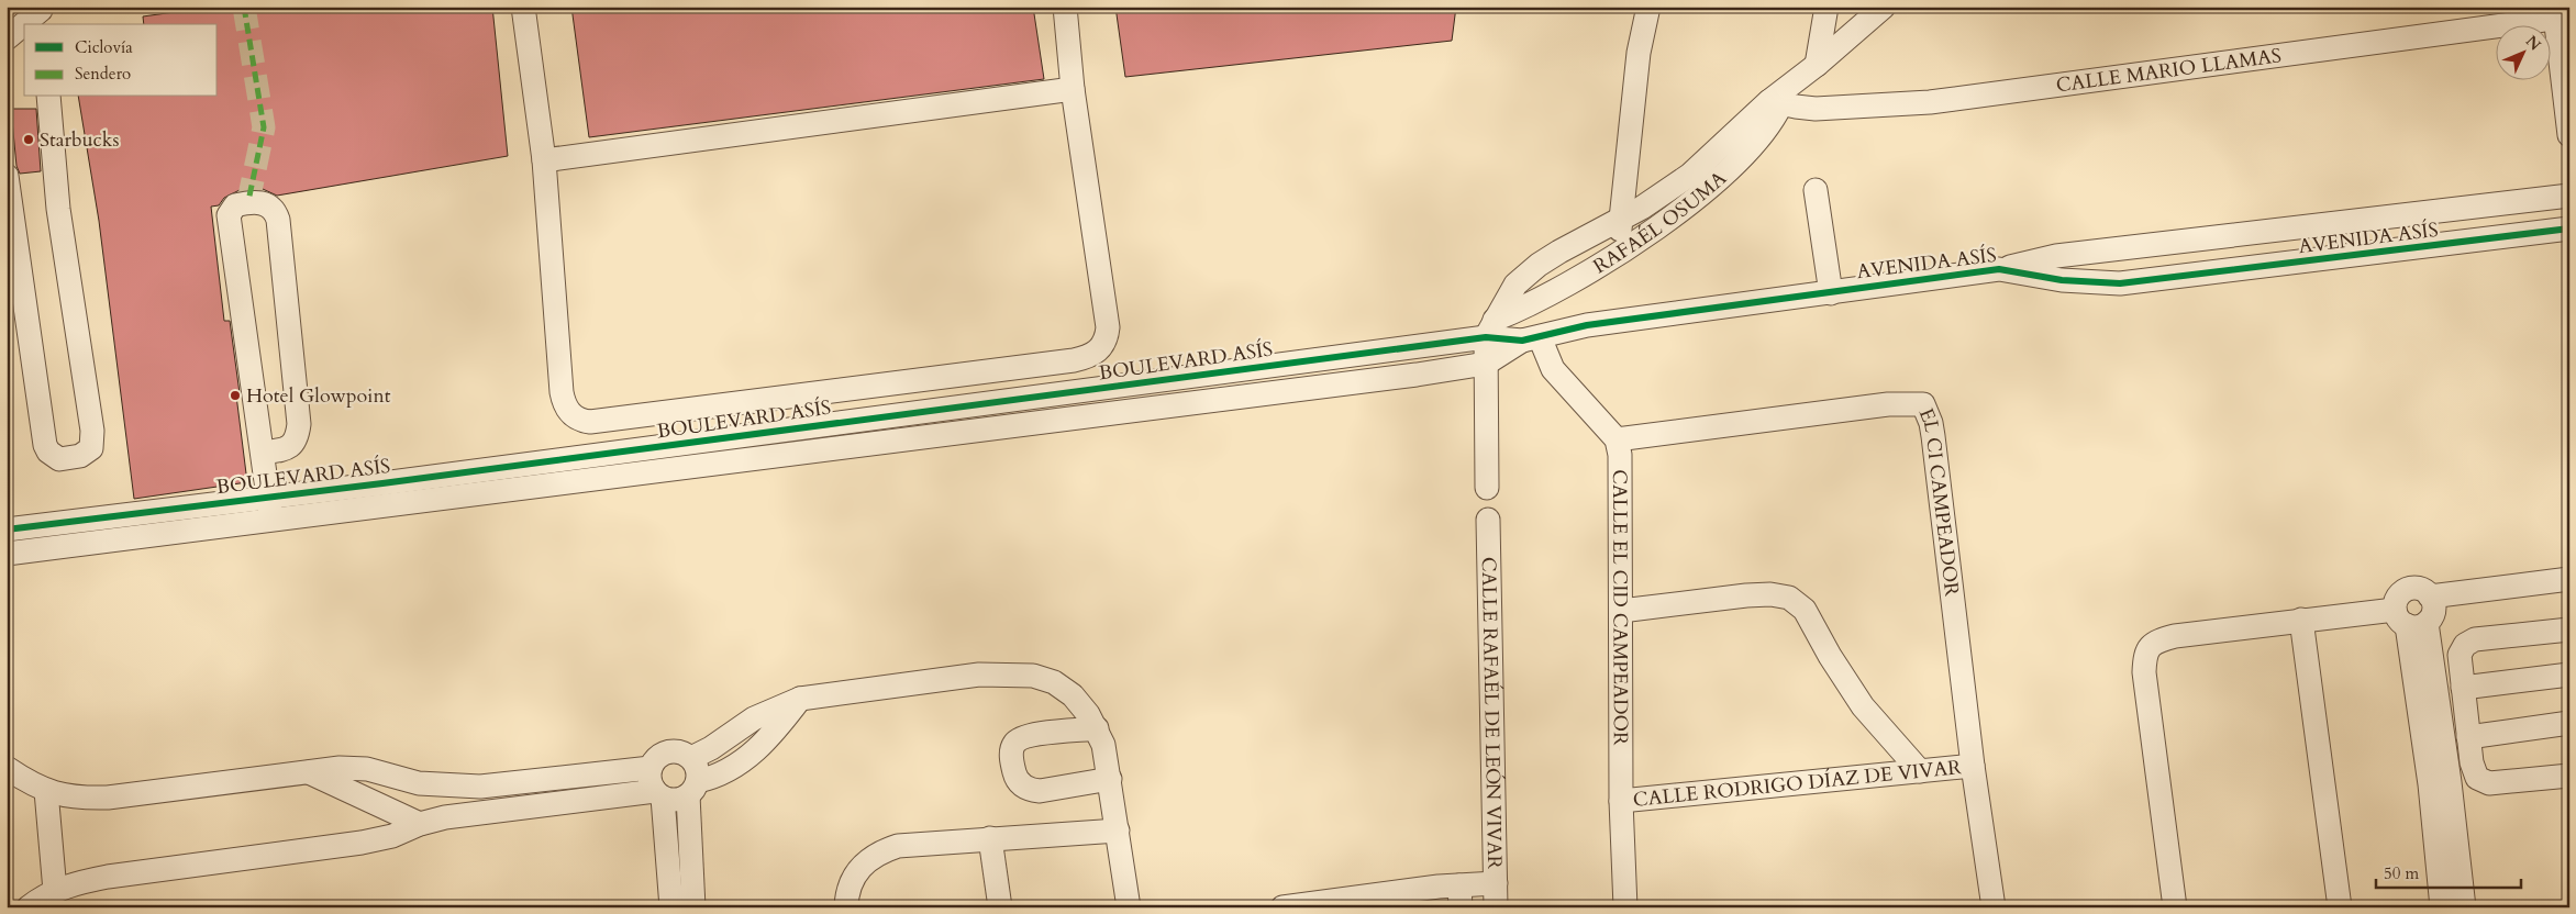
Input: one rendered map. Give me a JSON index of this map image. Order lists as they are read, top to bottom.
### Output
{
  "streets": {
    "street": [
      "CALLE MARIO LLAMAS",
      "RAFAÉL OSUMA",
      "AVENIDA ASÍS",
      "BOULEVARD ASÍS",
      "EL CI CAMPEADOR",
      "CALLE EL CID CAMPEADOR",
      "CALLE RAFAÉL DE LEÓN VIVAR",
      "CALLE RODRIGO DÍAZ DE VIVAR"
    ]
  },
  "crossings": [
    ["CALLE MARIO LLAMAS", "RAFAÉL OSUMA"],
    ["RAFAÉL OSUMA", "AVENIDA ASÍS"],
    ["RAFAÉL OSUMA", "BOULEVARD ASÍS"],
    ["AVENIDA ASÍS", "BOULEVARD ASÍS"],
    ["EL CI CAMPEADOR", "CALLE EL CID CAMPEADOR"],
    ["EL CI CAMPEADOR", "CALLE RODRIGO DÍAZ DE VIVAR"],
    ["CALLE EL CID CAMPEADOR", "CALLE RODRIGO DÍAZ DE VIVAR"]
  ],
  "places": ["Starbucks", "Hotel Glowpoint"],
  "legend": ["Ciclovía", "Sendero"],
  "scale_bar": "50 m",
  "north": "top right"
}
